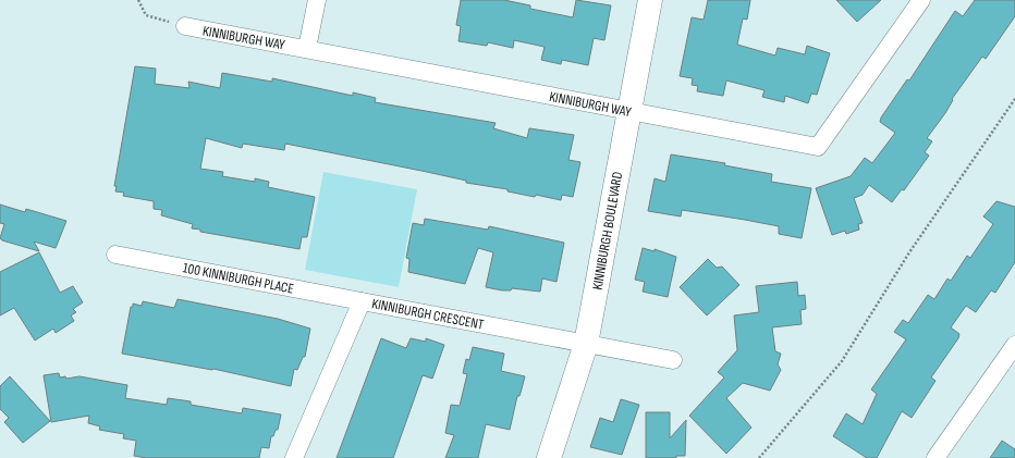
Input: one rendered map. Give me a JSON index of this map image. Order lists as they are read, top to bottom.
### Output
{
  "streets": {
    "street": [
      "KINNIBURGH WAY",
      "KINNIBURGH BOULEVARD",
      "100 KINNIBURGH PLACE",
      "KINNIBURGH CRESCENT"
    ]
  },
  "crossings": [
    ["KINNIBURGH WAY", "KINNIBURGH BOULEVARD"],
    ["KINNIBURGH BOULEVARD", "KINNIBURGH CRESCENT"],
    ["100 KINNIBURGH PLACE", "KINNIBURGH CRESCENT"]
  ]
}
